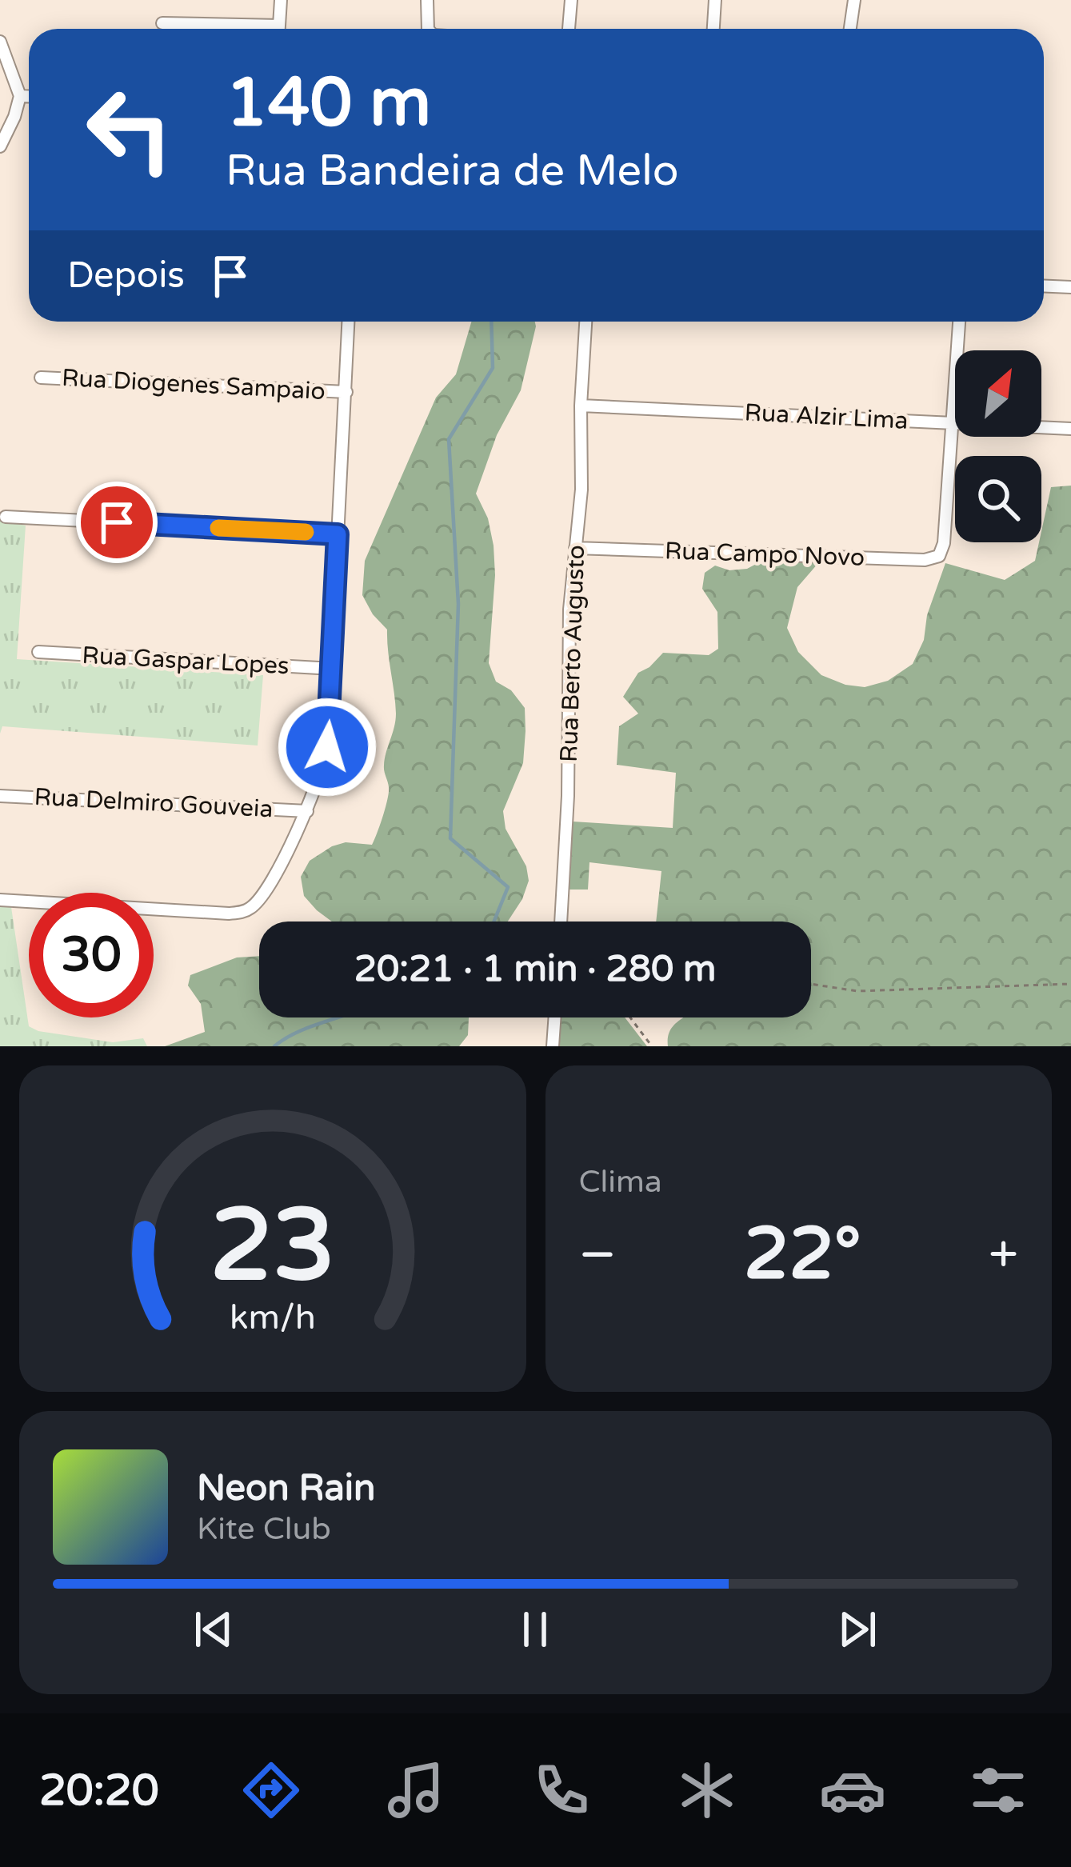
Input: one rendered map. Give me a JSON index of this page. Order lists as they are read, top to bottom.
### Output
{
  "streets": {
    "street": [
      "Rua Diogenes Sampaio",
      "Rua Alzir Lima",
      "Rua Campo Novo",
      "Rua Berto Augusto",
      "Rua Gaspar Lopes",
      "Rua Delmiro Gouveia"
    ]
  },
  "crossings": [
    ["Rua Alzir Lima", "Rua Campo Novo"],
    ["Rua Alzir Lima", "Rua Berto Augusto"],
    ["Rua Campo Novo", "Rua Berto Augusto"]
  ],
  "north": "top right",
  "page": {
    "turn": ["140 m", "Rua Bandeira de Melo"],
    "then": "Depois",
    "limit": "30",
    "trip": "20:21 · 1 min · 280 m",
    "tile": "Clima",
    "heat": ["−", "22°", "+"],
    "song": ["Neon Rain", "Kite Club"],
    "tabs": "20:20",
    "gauge": ["23", "km/h"]
  }
}
